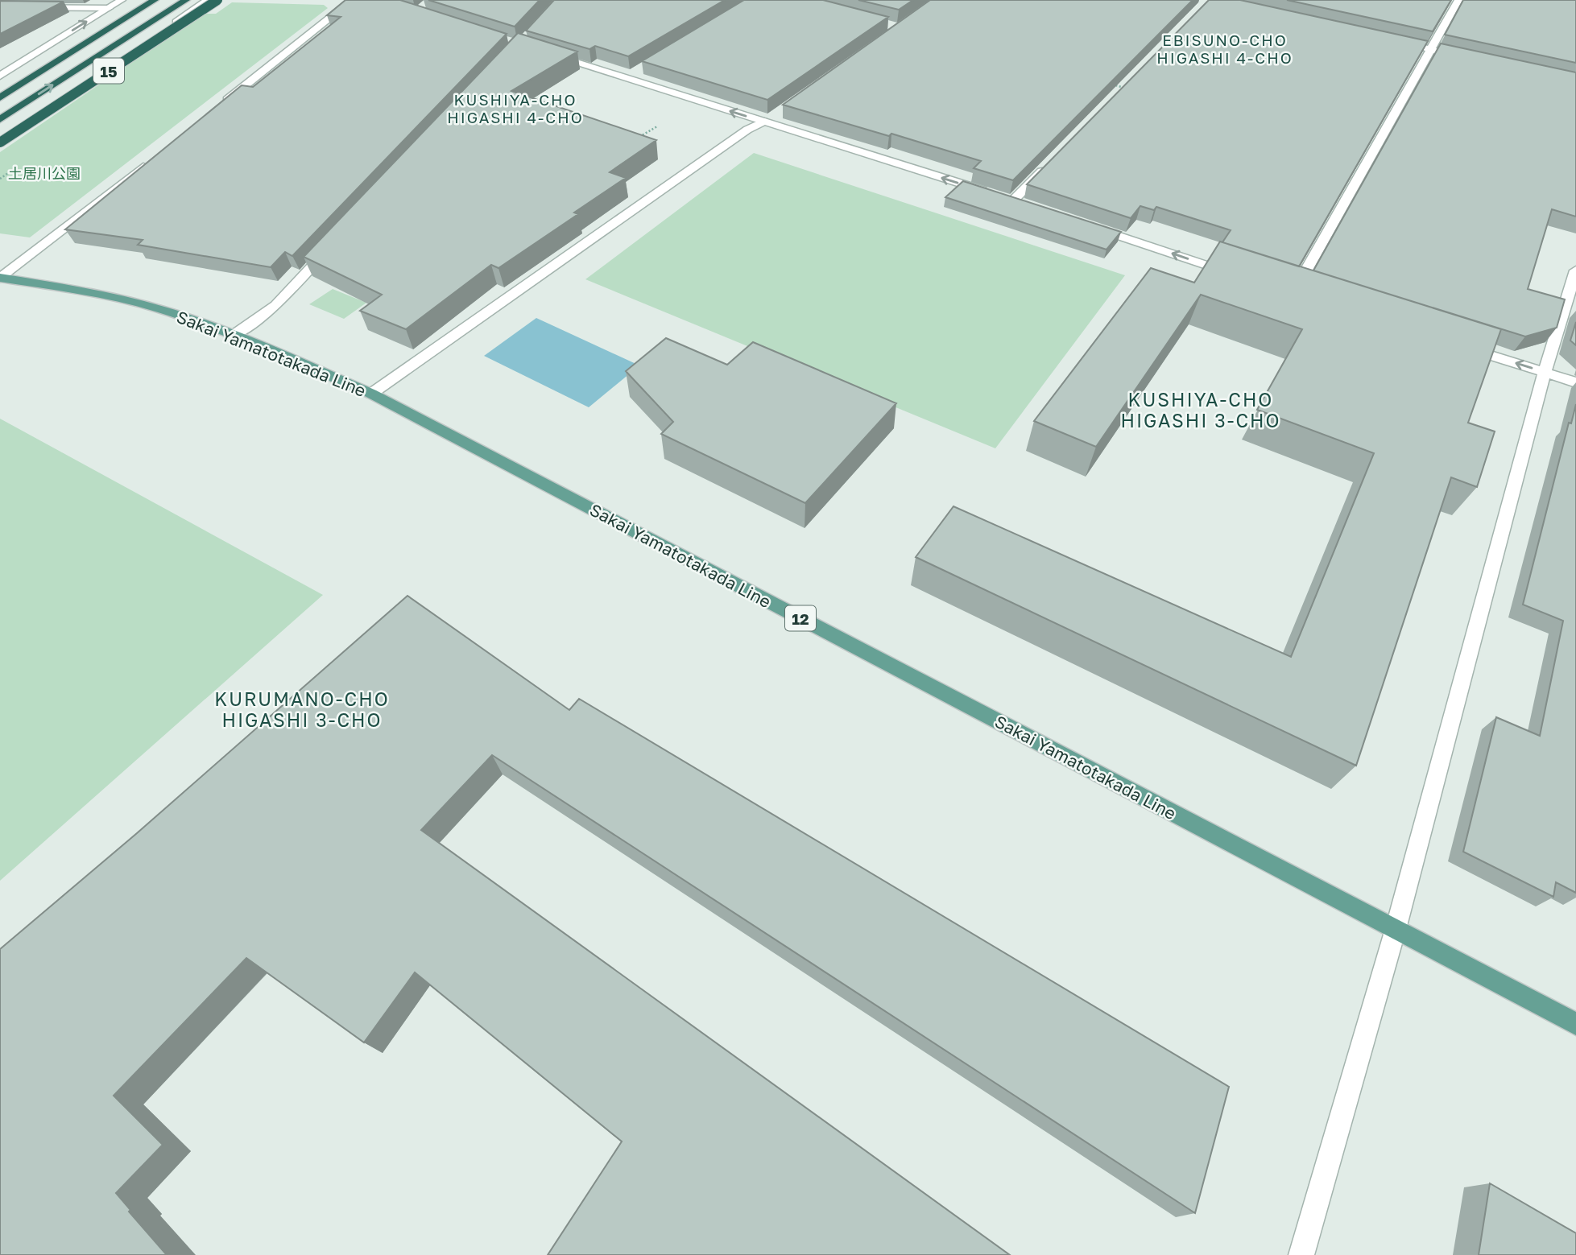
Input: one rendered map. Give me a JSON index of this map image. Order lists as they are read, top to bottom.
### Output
{
  "streets": {
    "highway": ["15"],
    "main road": ["Sakai Yamatotakada Line", "12"]
  },
  "districts": [
    "EBISUNO-CHO HIGASHI 4-CHO",
    "KUSHIYA-CHO HIGASHI 4-CHO",
    "KUSHIYA-CHO HIGASHI 3-CHO",
    "KURUMANO-CHO HIGASHI 3-CHO"
  ],
  "parks": ["土居川公園"]
}
